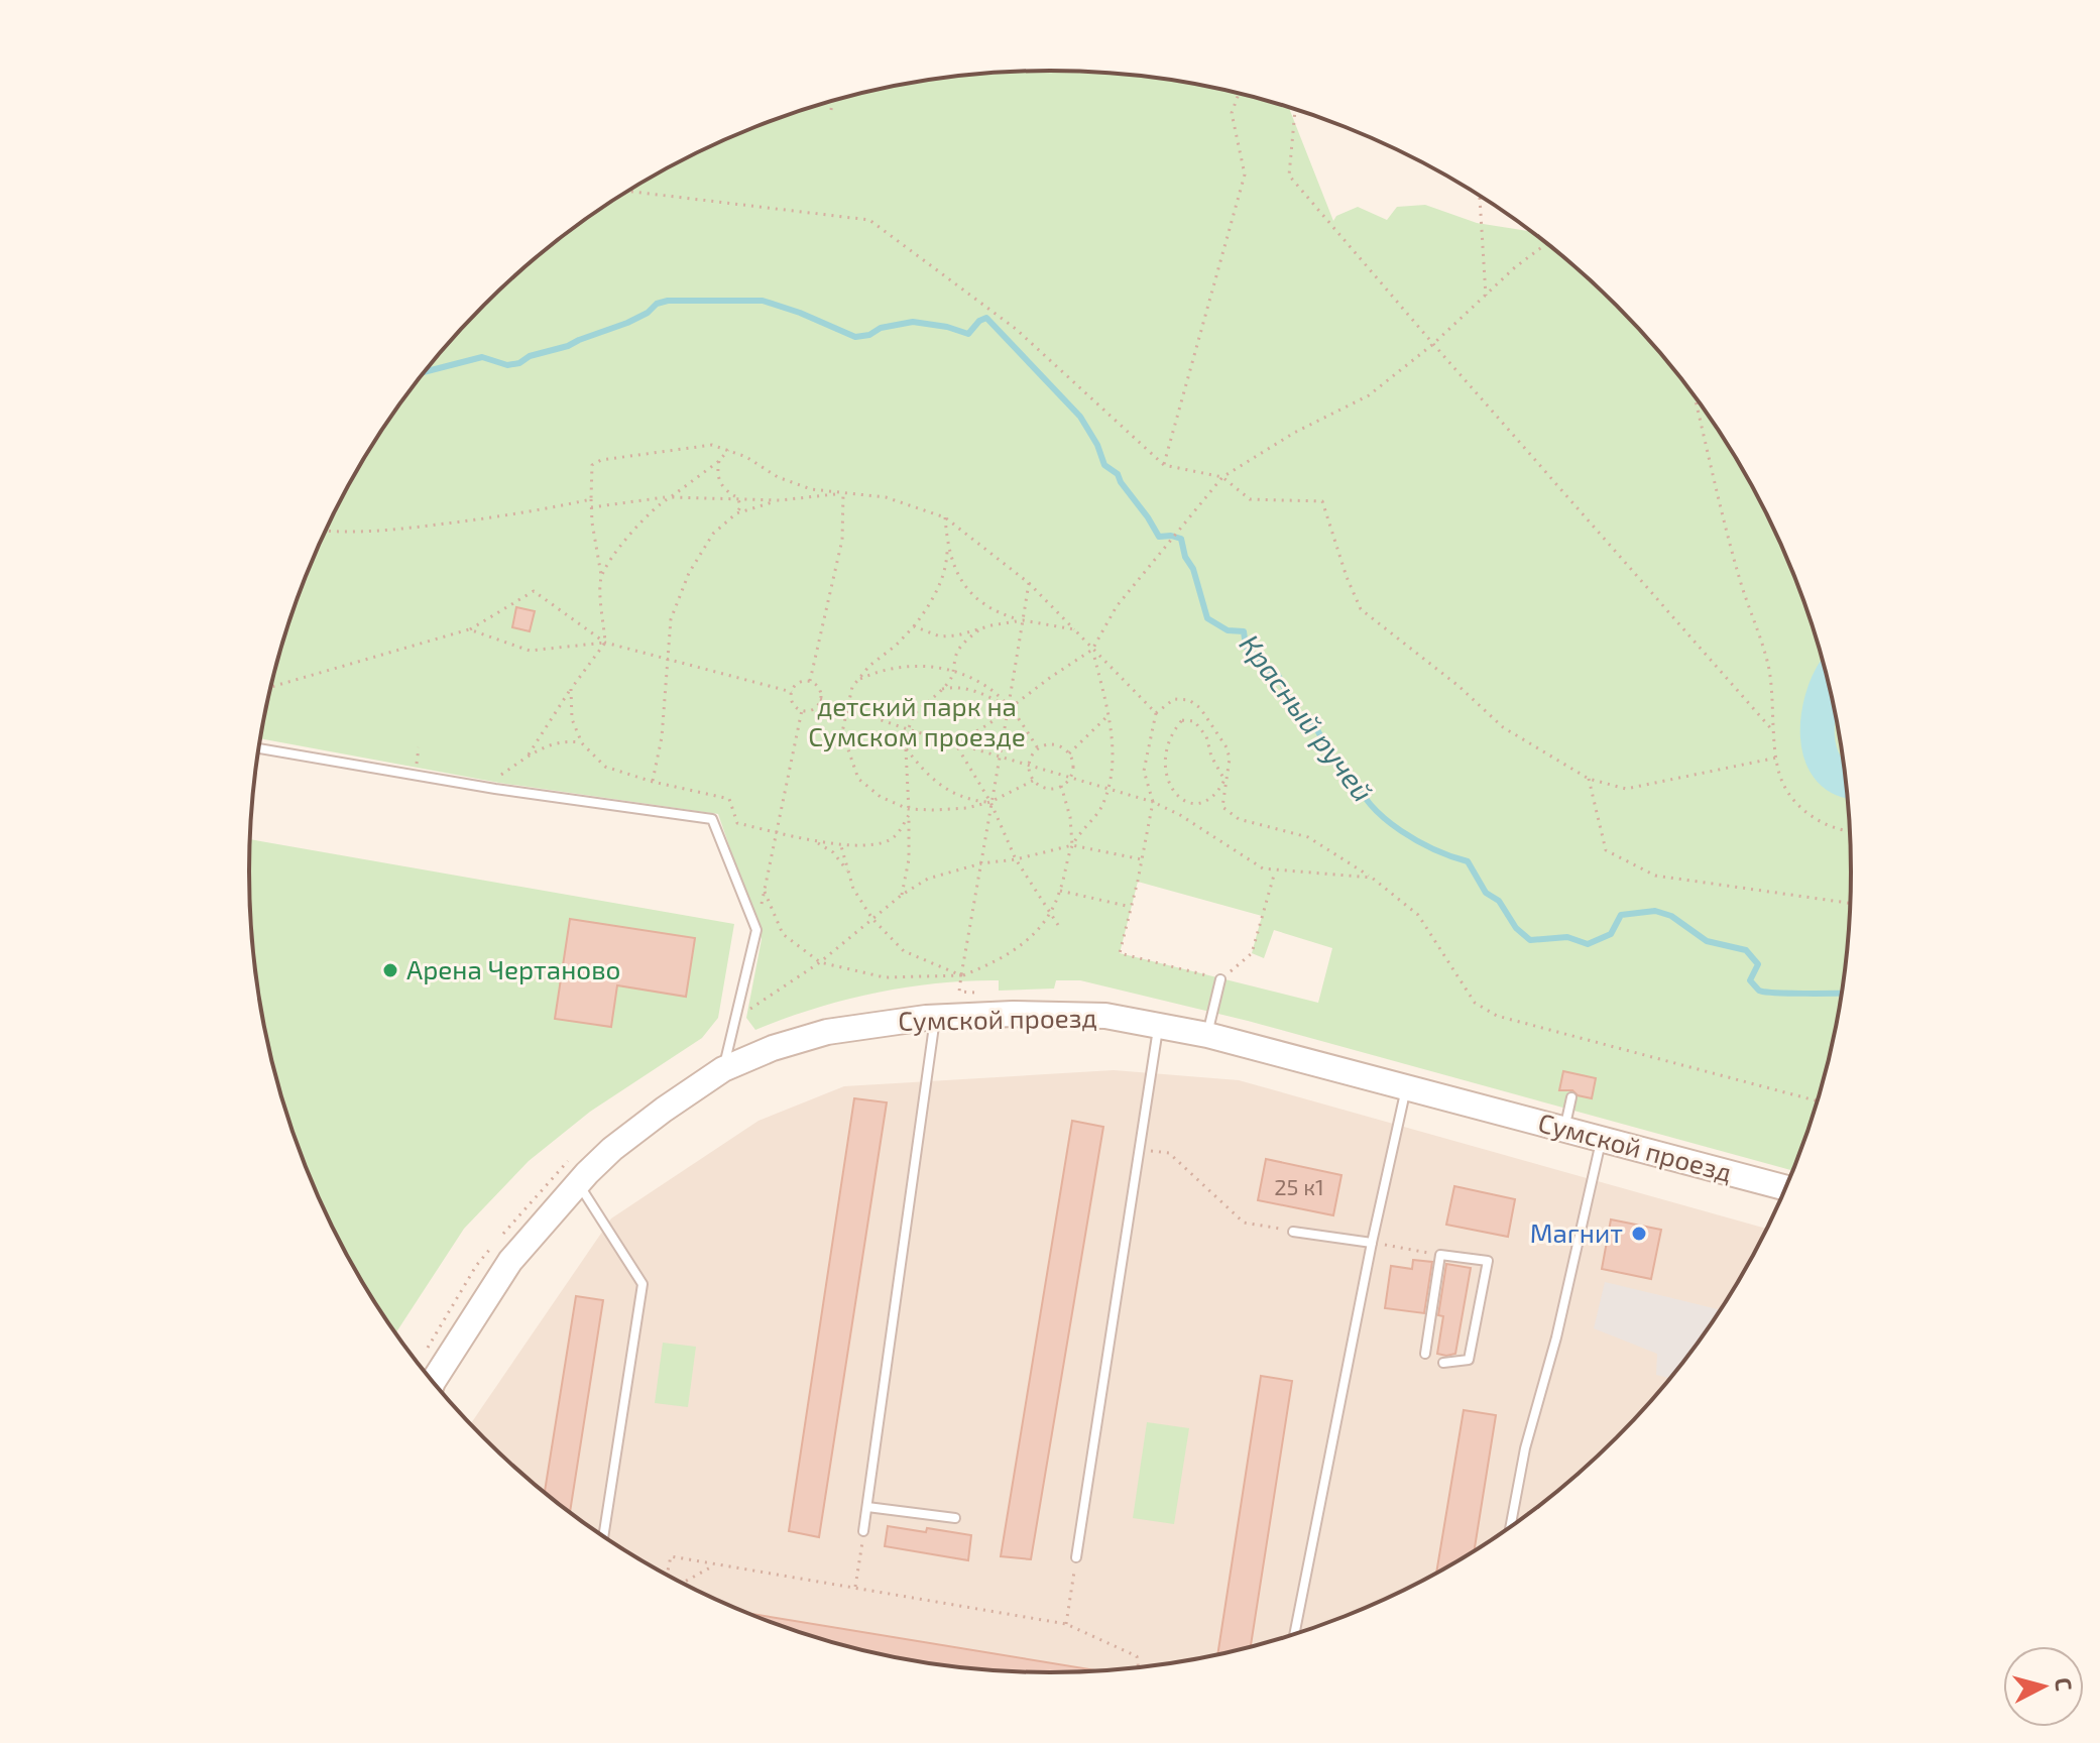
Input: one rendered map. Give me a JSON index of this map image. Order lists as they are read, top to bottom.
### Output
{
  "streets": {
    "street": ["Сумской проезд"]
  },
  "water": ["Красный ручей"],
  "parks": ["детский парк на Сумском проезде"],
  "places": ["Арена Чертаново", "Магнит"],
  "house_numbers": ["25 к1"],
  "north": "right"
}
